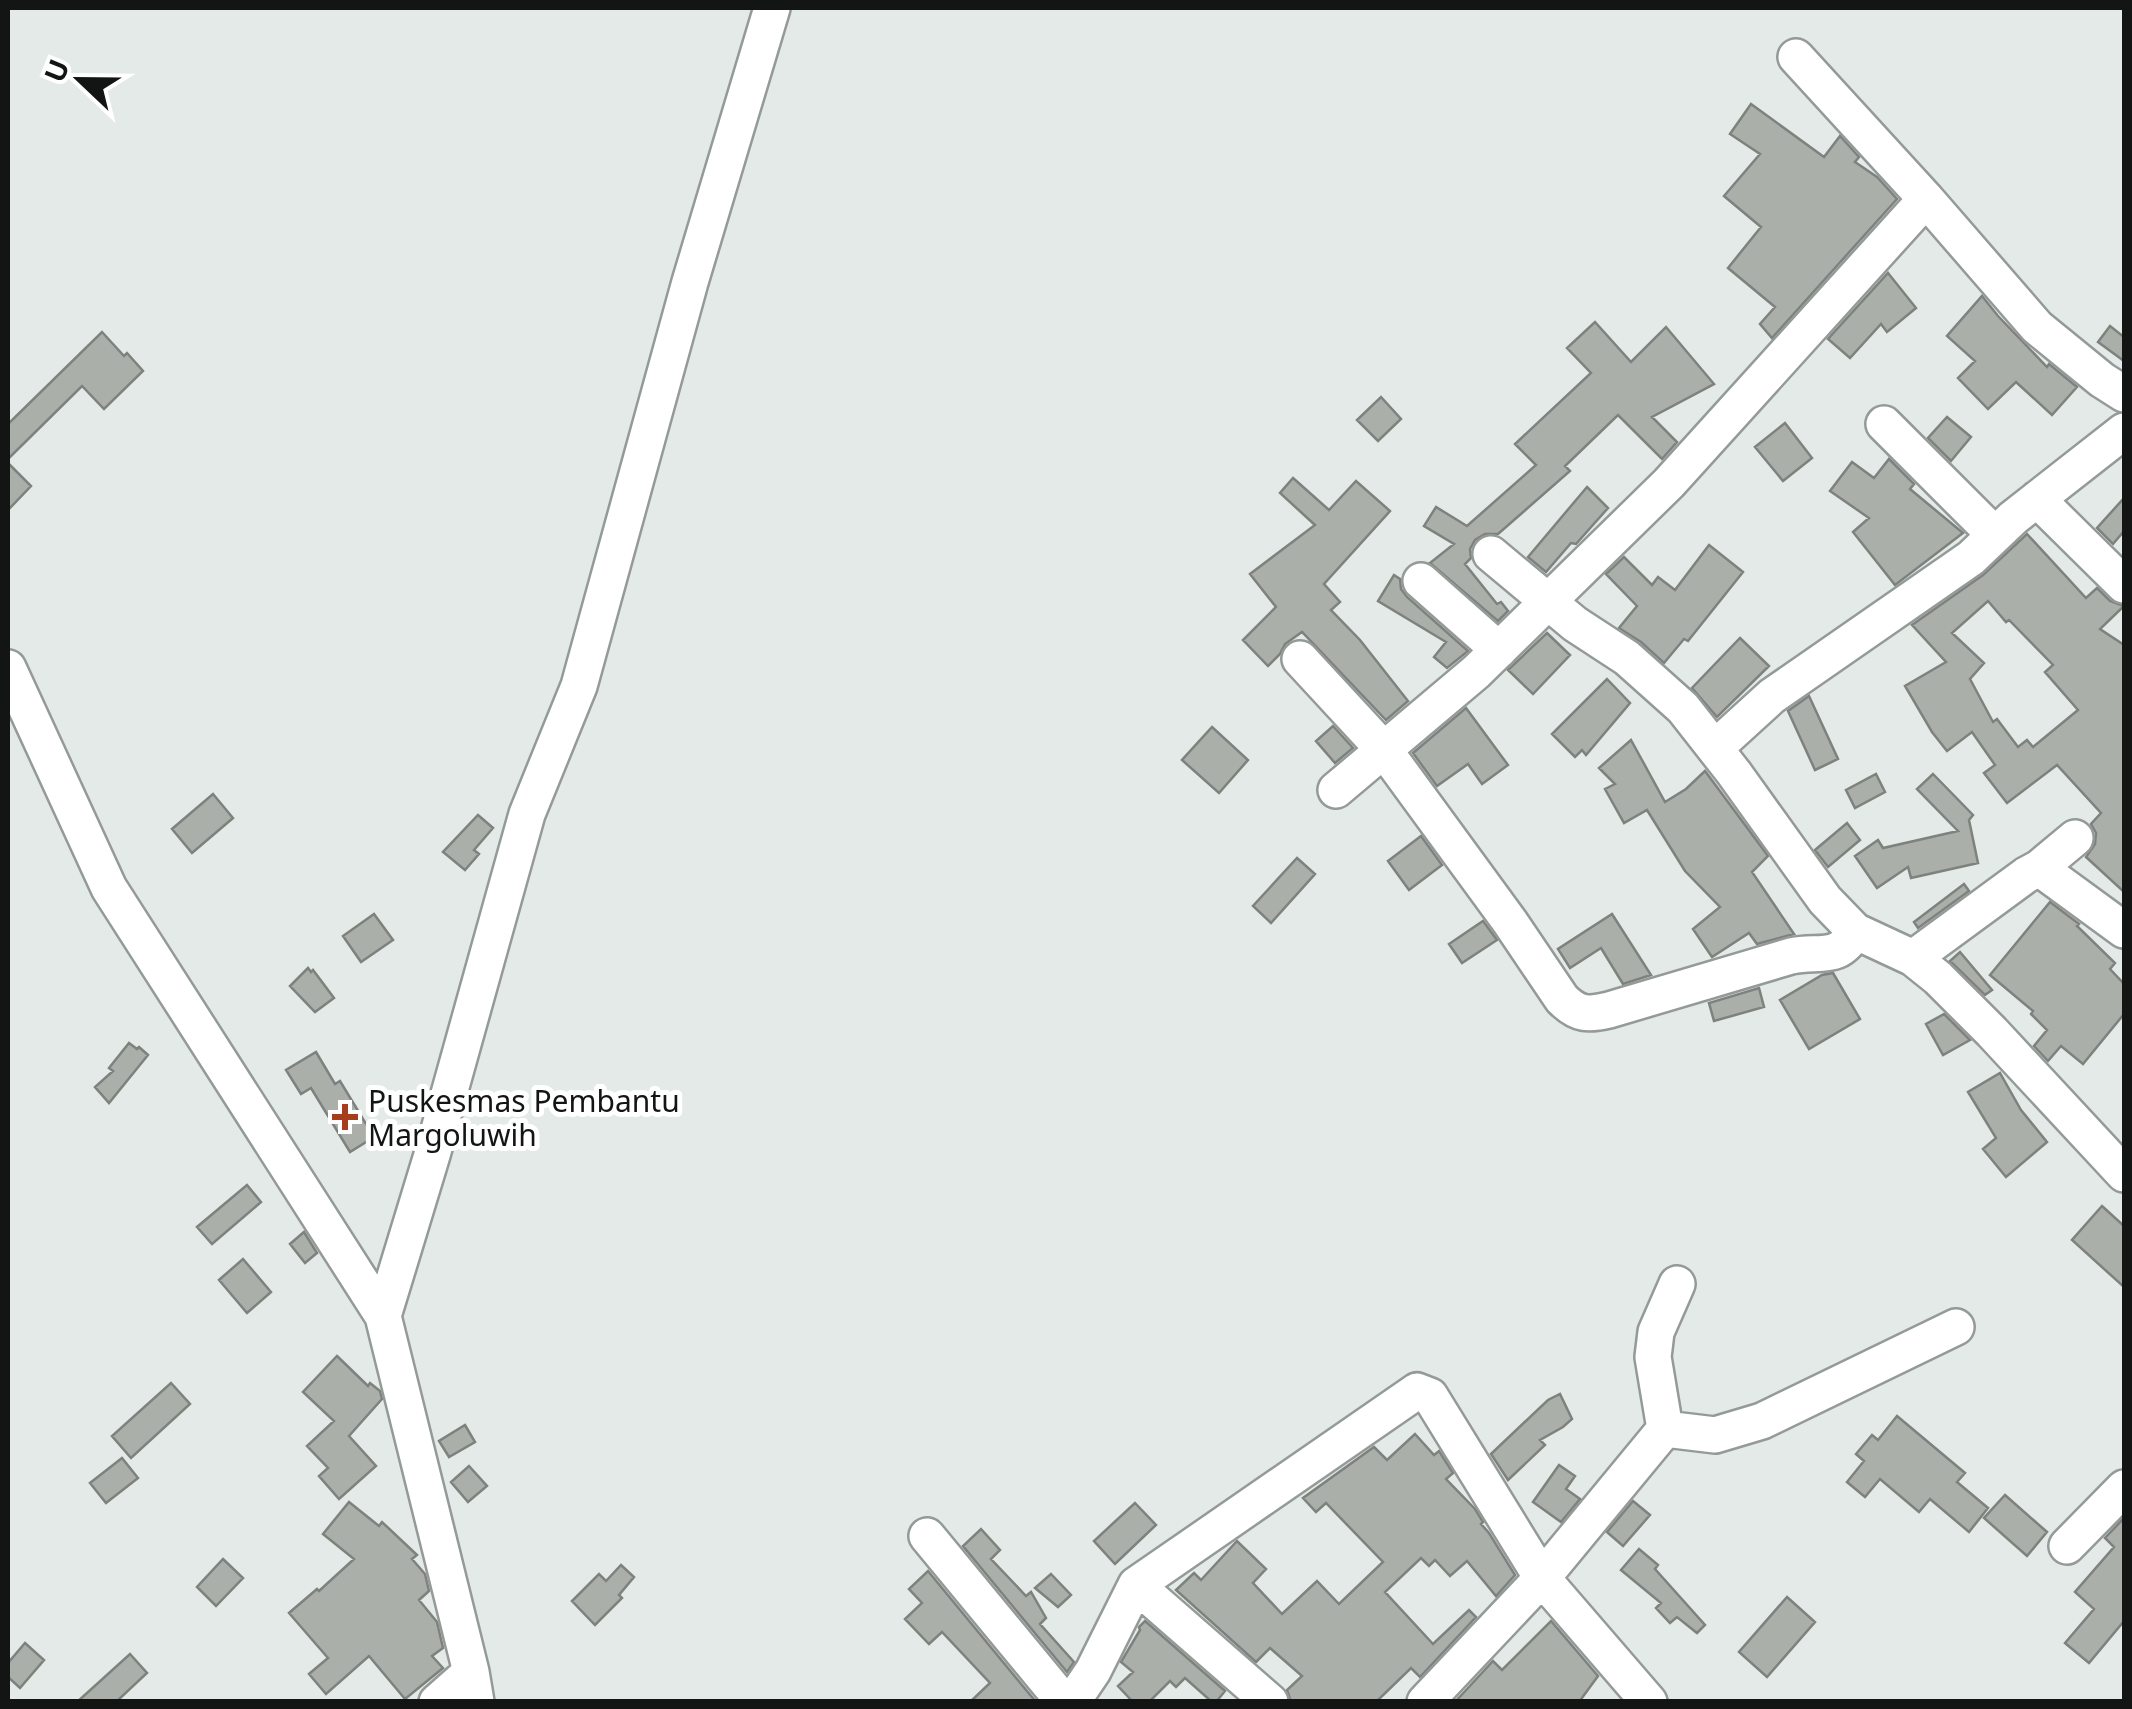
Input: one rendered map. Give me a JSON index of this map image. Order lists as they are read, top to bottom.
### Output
{
  "places": {
    "health": ["Puskesmas Pembantu Margoluwih"]
  },
  "north": "left"
}
